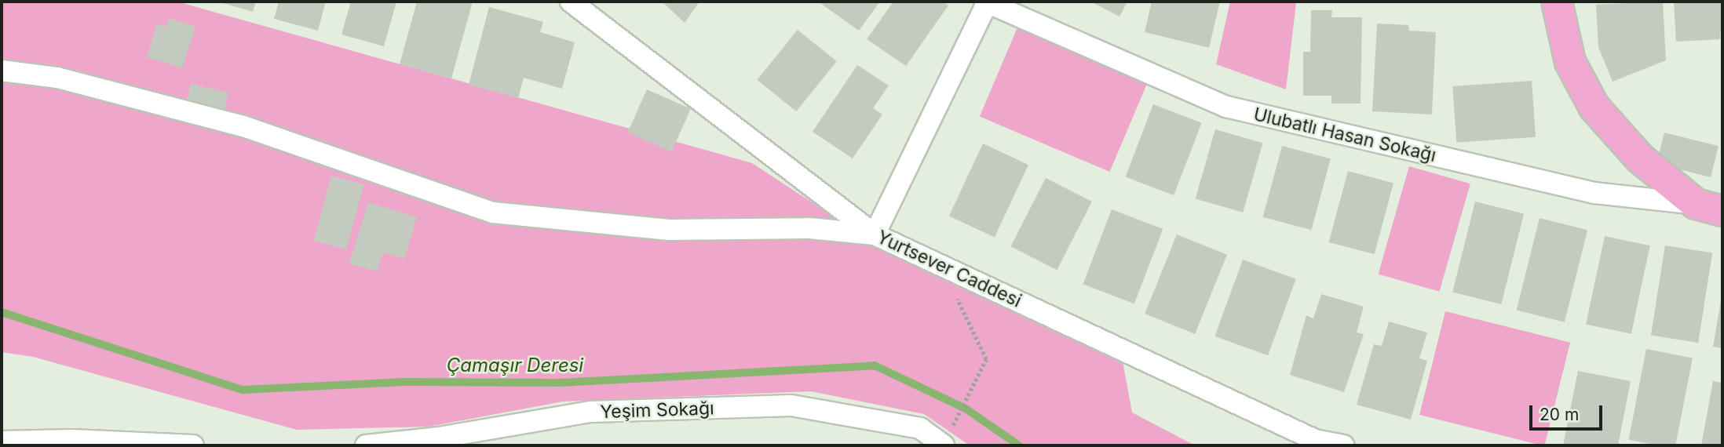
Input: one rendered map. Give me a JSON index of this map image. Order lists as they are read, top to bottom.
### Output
{
  "streets": {
    "street": ["Ulubatlı Hasan Sokağı", "Yurtsever Caddesi", "Yeşim Sokağı"]
  },
  "water": ["Çamaşır Deresi"],
  "scale_bar": "20 m"
}
